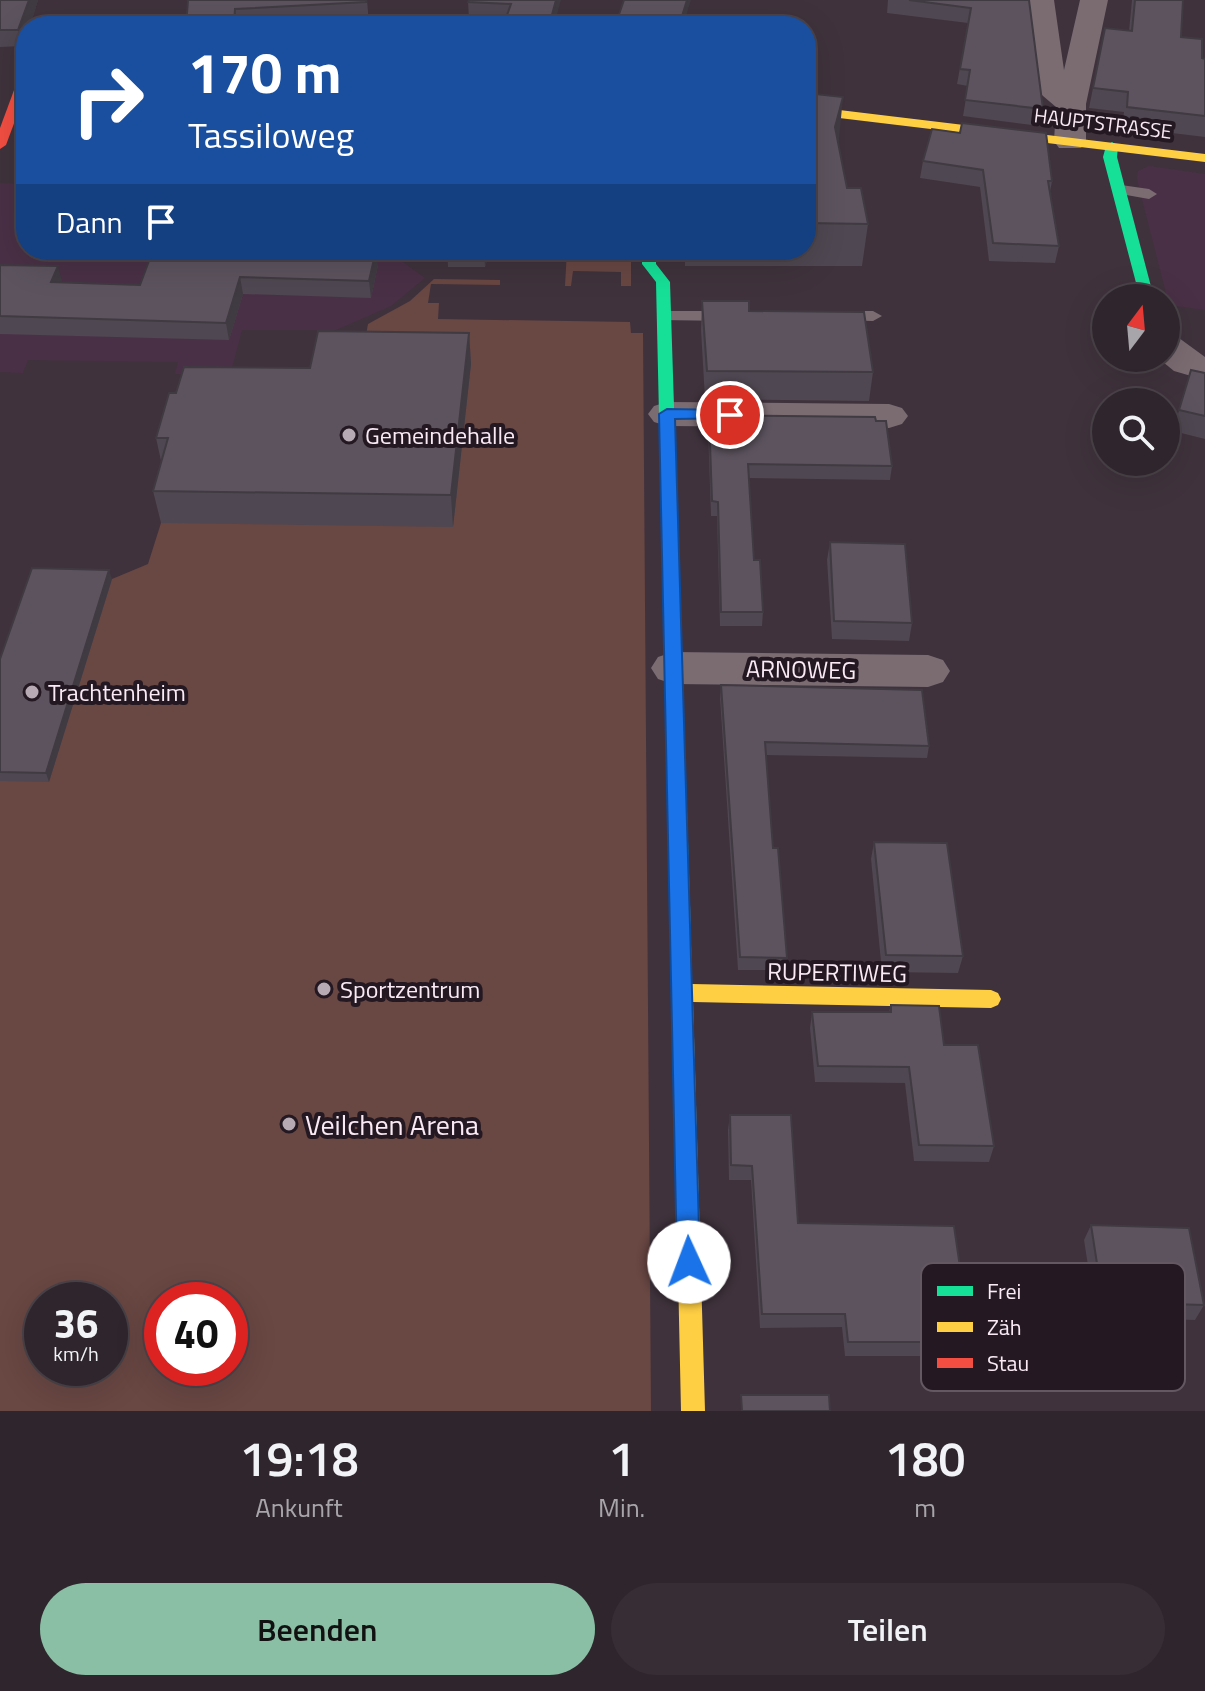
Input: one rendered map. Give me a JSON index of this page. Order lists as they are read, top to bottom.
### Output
{
  "streets": {
    "street": ["HAUPTSTRASSE", "ARNOWEG", "RUPERTIWEG"]
  },
  "places": [
    "Gemeindehalle",
    "Trachtenheim",
    "Sportzentrum",
    "Veilchen Arena"
  ],
  "legend": ["Frei", "Zäh", "Stau"],
  "north": "top",
  "page": {
    "turn": ["170 m", "Tassiloweg"],
    "then": "Dann",
    "speed": "36 km/h",
    "limit": "40",
    "eta": [
      "19:18",
      "Ankunft",
      "1",
      "Min.",
      "180",
      "m"
    ],
    "buttons": ["Beenden", "Teilen"]
  }
}
